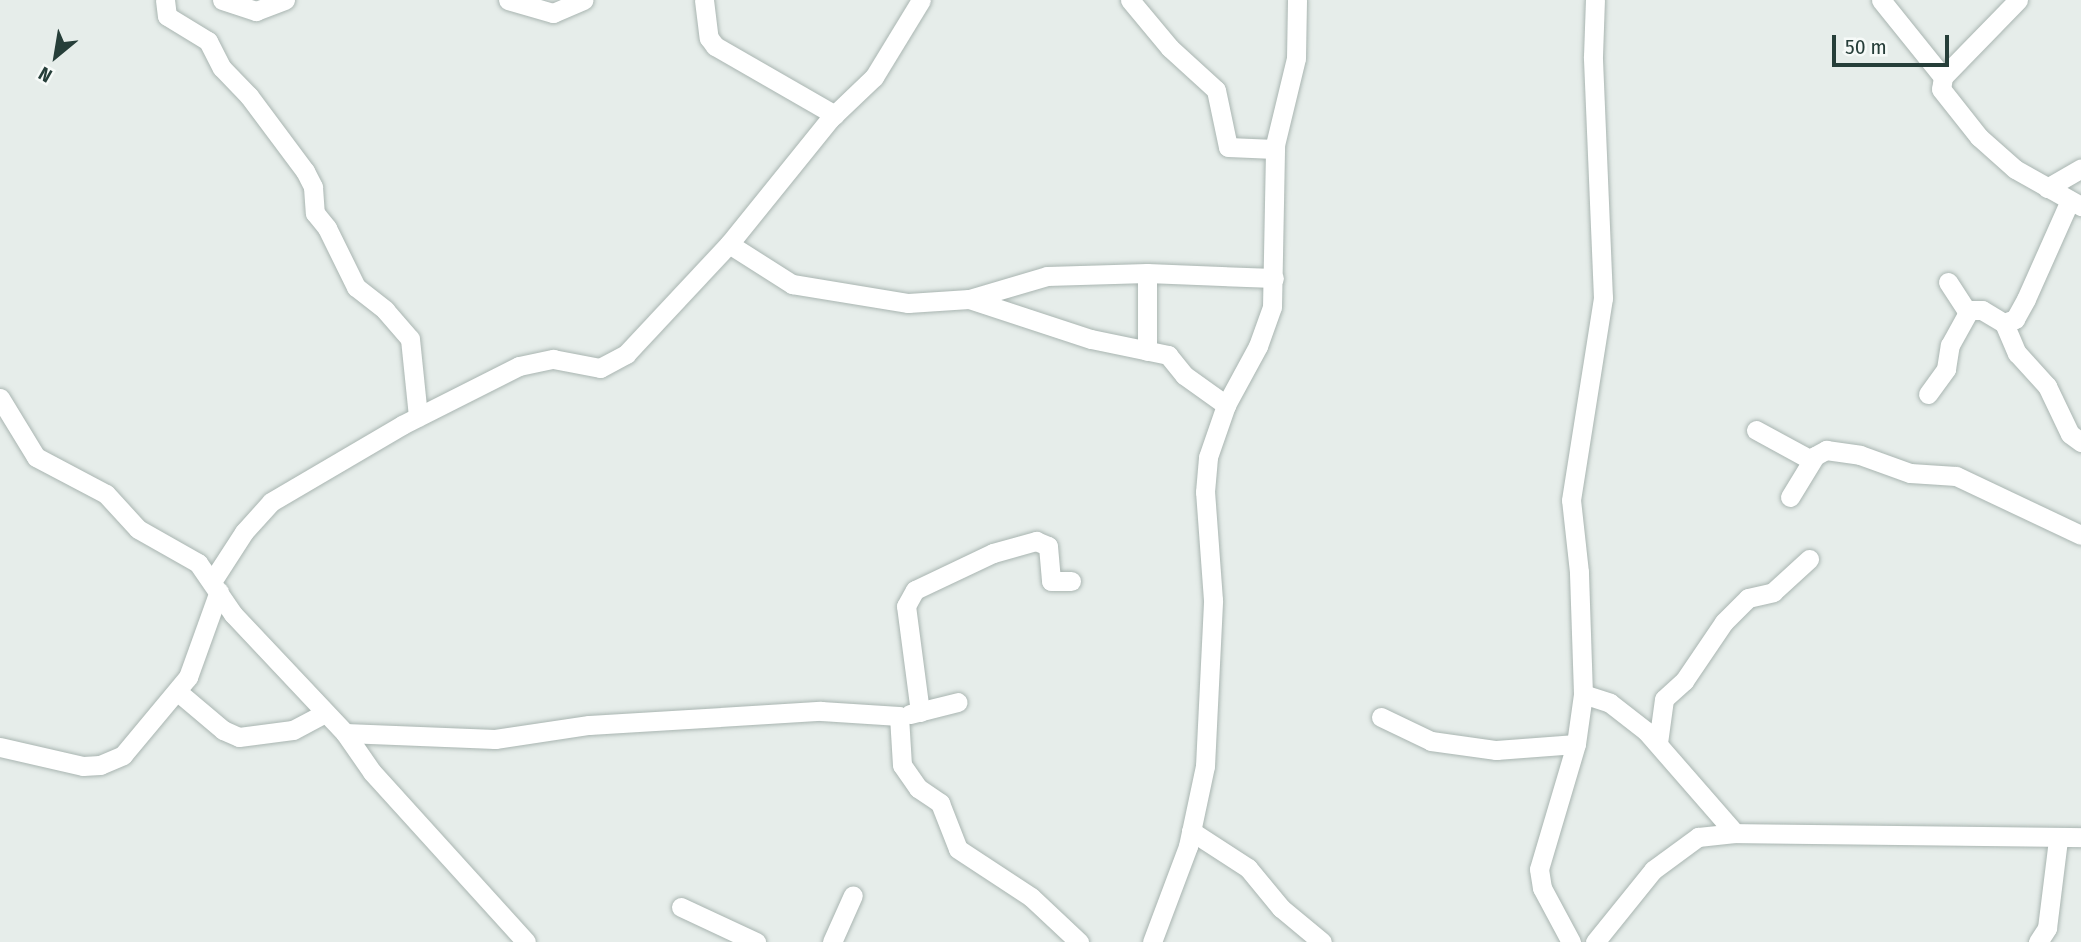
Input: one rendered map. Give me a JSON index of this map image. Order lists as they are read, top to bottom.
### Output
{
  "scale_bar": "50 m",
  "north": "bottom left"
}
